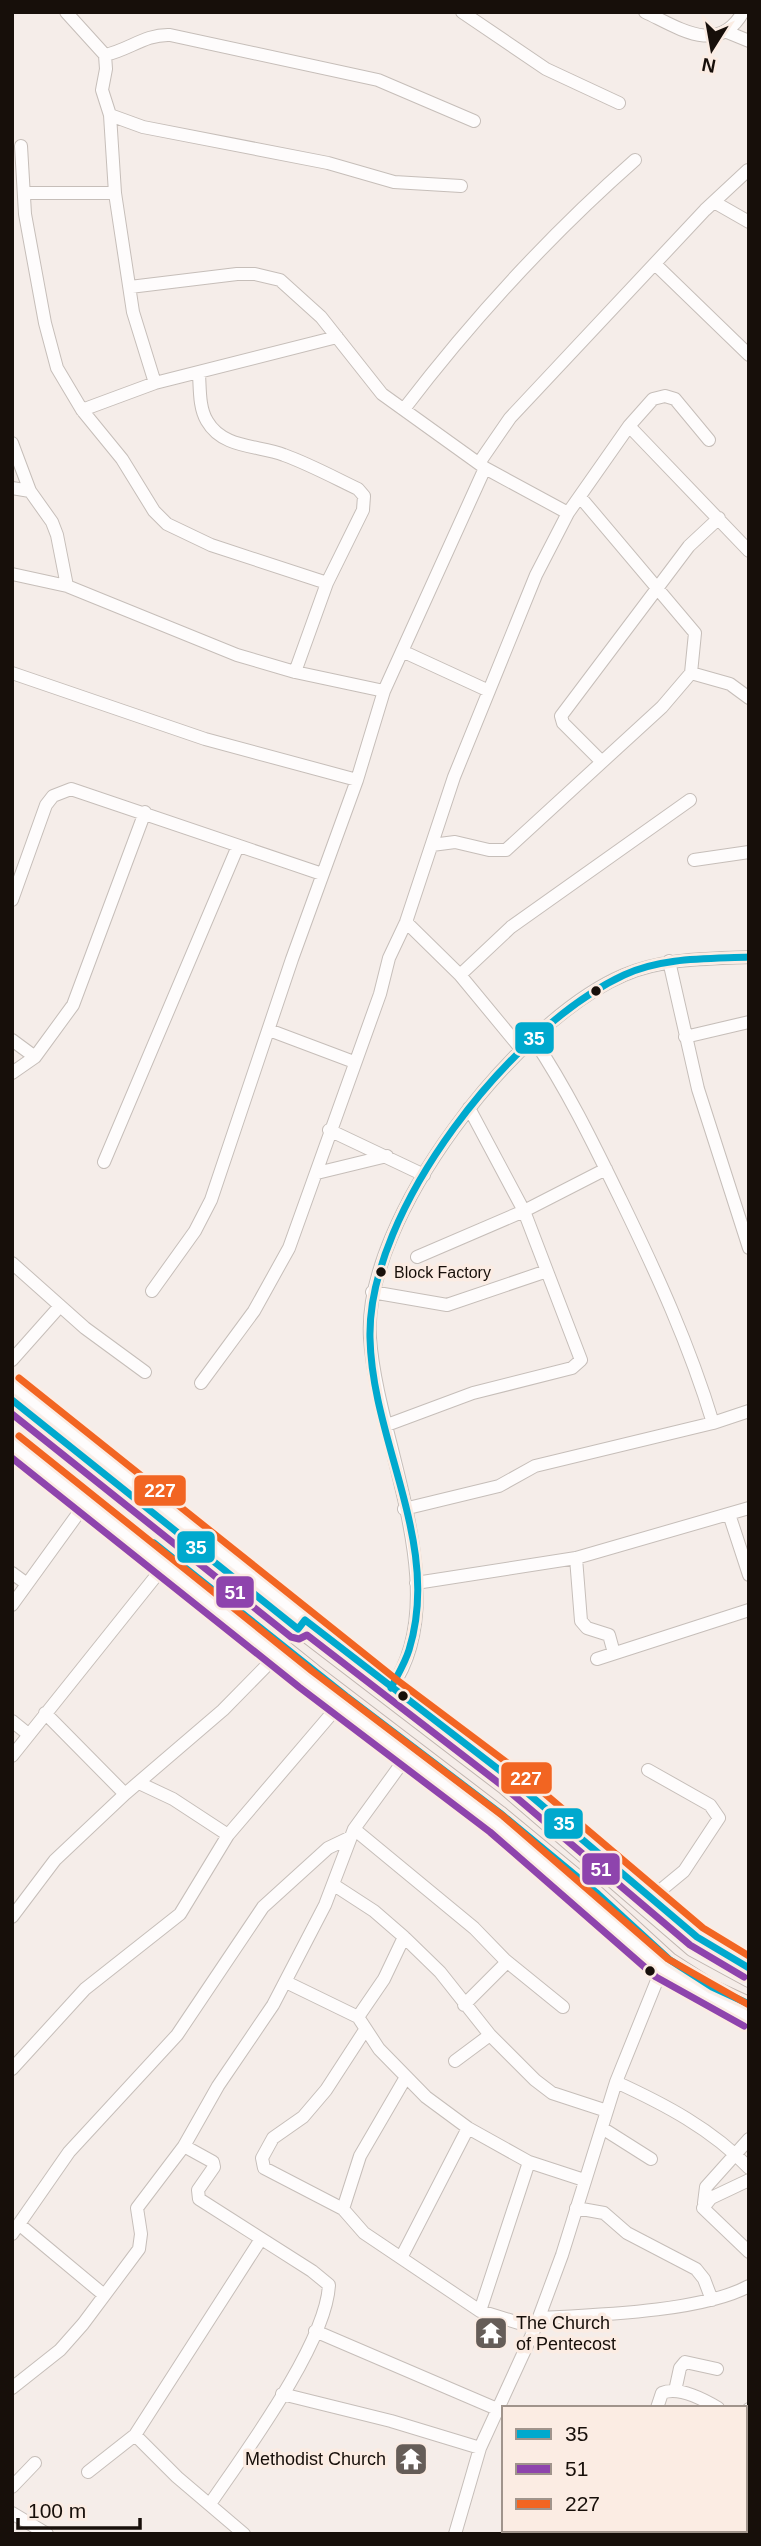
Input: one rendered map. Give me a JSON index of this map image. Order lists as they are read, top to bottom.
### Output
{
  "places": {
    "other": ["Block Factory"],
    "temple": ["The Church of Pentecost", "Methodist Church"]
  },
  "lines": ["transit line 35", "transit line 227", "transit line 51"],
  "legend": ["35", "51", "227"],
  "scale_bar": "100 m",
  "north": "bottom"
}
